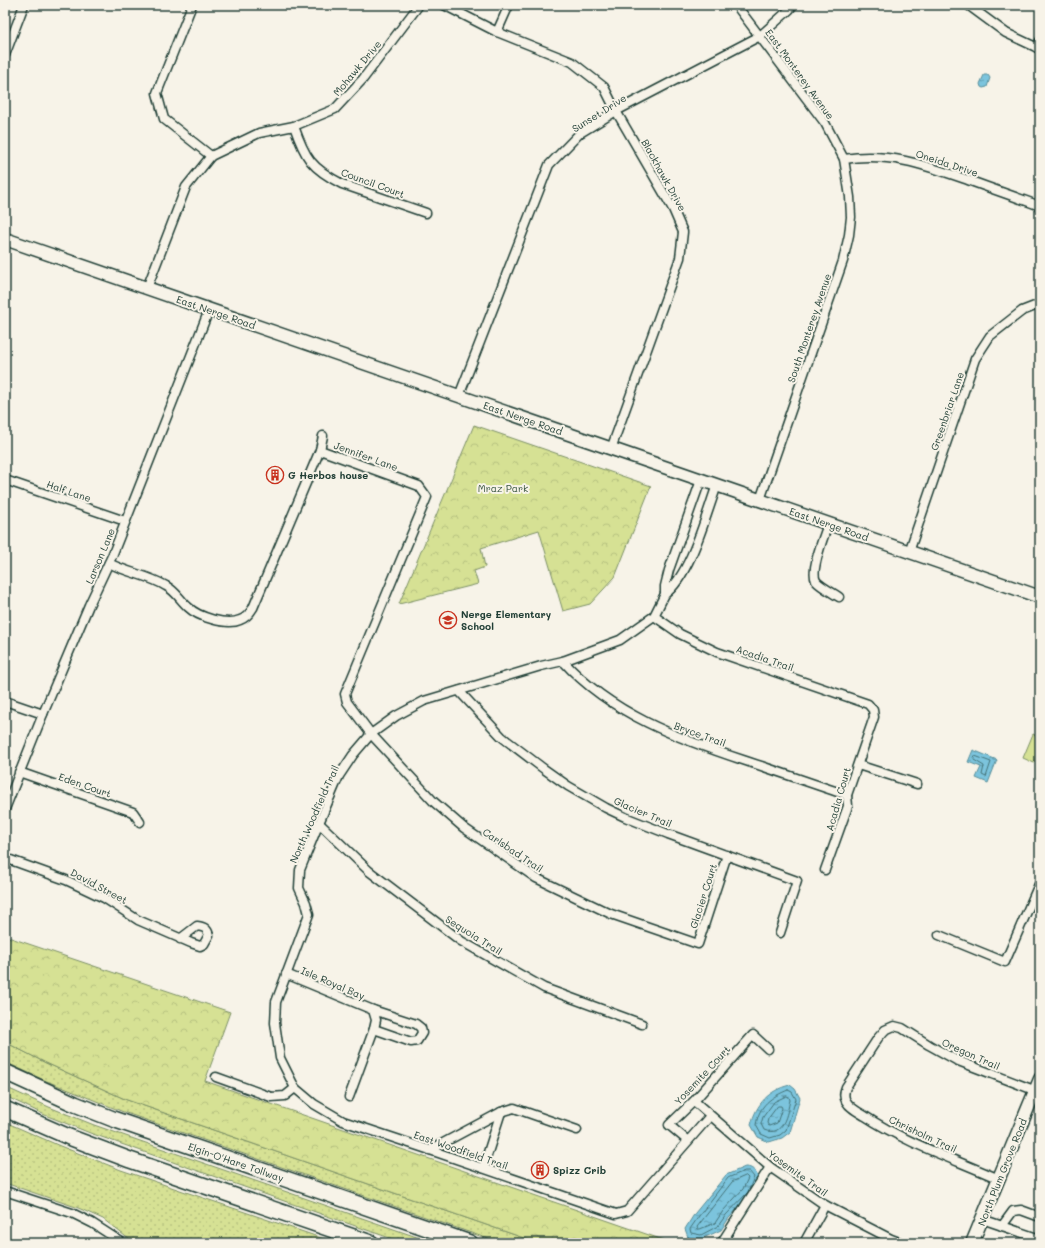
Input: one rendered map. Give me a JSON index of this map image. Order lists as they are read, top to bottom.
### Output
{
  "streets": {
    "highway": ["Elgin-O'Hare Tollway"],
    "main road": ["East Nerge Road", "North Plum Grove Road"],
    "street": [
      "Mohawk Drive",
      "East Monterey Avenue",
      "Sunset Drive",
      "Oneida Drive",
      "Blackhawk Drive",
      "Council Court",
      "South Monterey Avenue",
      "Greenbriar Lane",
      "Jennifer Lane",
      "Half Lane",
      "Larson Lane",
      "Acadia Trail",
      "Bryce Trail",
      "Eden Court",
      "Acadia Court",
      "Glacier Trail",
      "North Woodfield Trail",
      "Carlsbad Trail",
      "David Street",
      "Glacier Court",
      "Sequoia Trail",
      "Isle Royal Bay",
      "Oregon Trail",
      "Yosemite Court",
      "Chrisholm Trail",
      "East Woodfield Trail",
      "Yosemite Trail"
    ]
  },
  "crossings": [
    ["Mohawk Drive", "Council Court"],
    ["Mohawk Drive", "East Nerge Road"],
    ["East Monterey Avenue", "Sunset Drive"],
    ["East Monterey Avenue", "Oneida Drive"],
    ["East Monterey Avenue", "South Monterey Avenue"],
    ["Sunset Drive", "Blackhawk Drive"],
    ["Sunset Drive", "East Nerge Road"],
    ["Oneida Drive", "South Monterey Avenue"],
    ["Blackhawk Drive", "East Nerge Road"],
    ["East Nerge Road", "South Monterey Avenue"],
    ["East Nerge Road", "Greenbriar Lane"],
    ["East Nerge Road", "Larson Lane"],
    ["East Nerge Road", "North Woodfield Trail"],
    ["Jennifer Lane", "Larson Lane"],
    ["Jennifer Lane", "North Woodfield Trail"],
    ["Jennifer Lane", "Carlsbad Trail"],
    ["Half Lane", "Larson Lane"],
    ["Larson Lane", "Eden Court"],
    ["Acadia Trail", "Acadia Court"],
    ["Acadia Trail", "North Woodfield Trail"],
    ["Bryce Trail", "Acadia Court"],
    ["Bryce Trail", "North Woodfield Trail"],
    ["Glacier Trail", "North Woodfield Trail"],
    ["Glacier Trail", "Glacier Court"],
    ["North Woodfield Trail", "Carlsbad Trail"],
    ["North Woodfield Trail", "Sequoia Trail"],
    ["North Woodfield Trail", "Isle Royal Bay"],
    ["North Woodfield Trail", "East Woodfield Trail"],
    ["Carlsbad Trail", "Glacier Court"],
    ["Oregon Trail", "Chrisholm Trail"],
    ["Oregon Trail", "North Plum Grove Road"],
    ["Yosemite Court", "East Woodfield Trail"],
    ["Yosemite Court", "Yosemite Trail"],
    ["Chrisholm Trail", "North Plum Grove Road"]
  ],
  "parks": ["Mraz Park"],
  "places": {
    "building": ["G Herbos house", "Spizz Crib"],
    "school or university": ["Nerge Elementary School"]
  }
}
